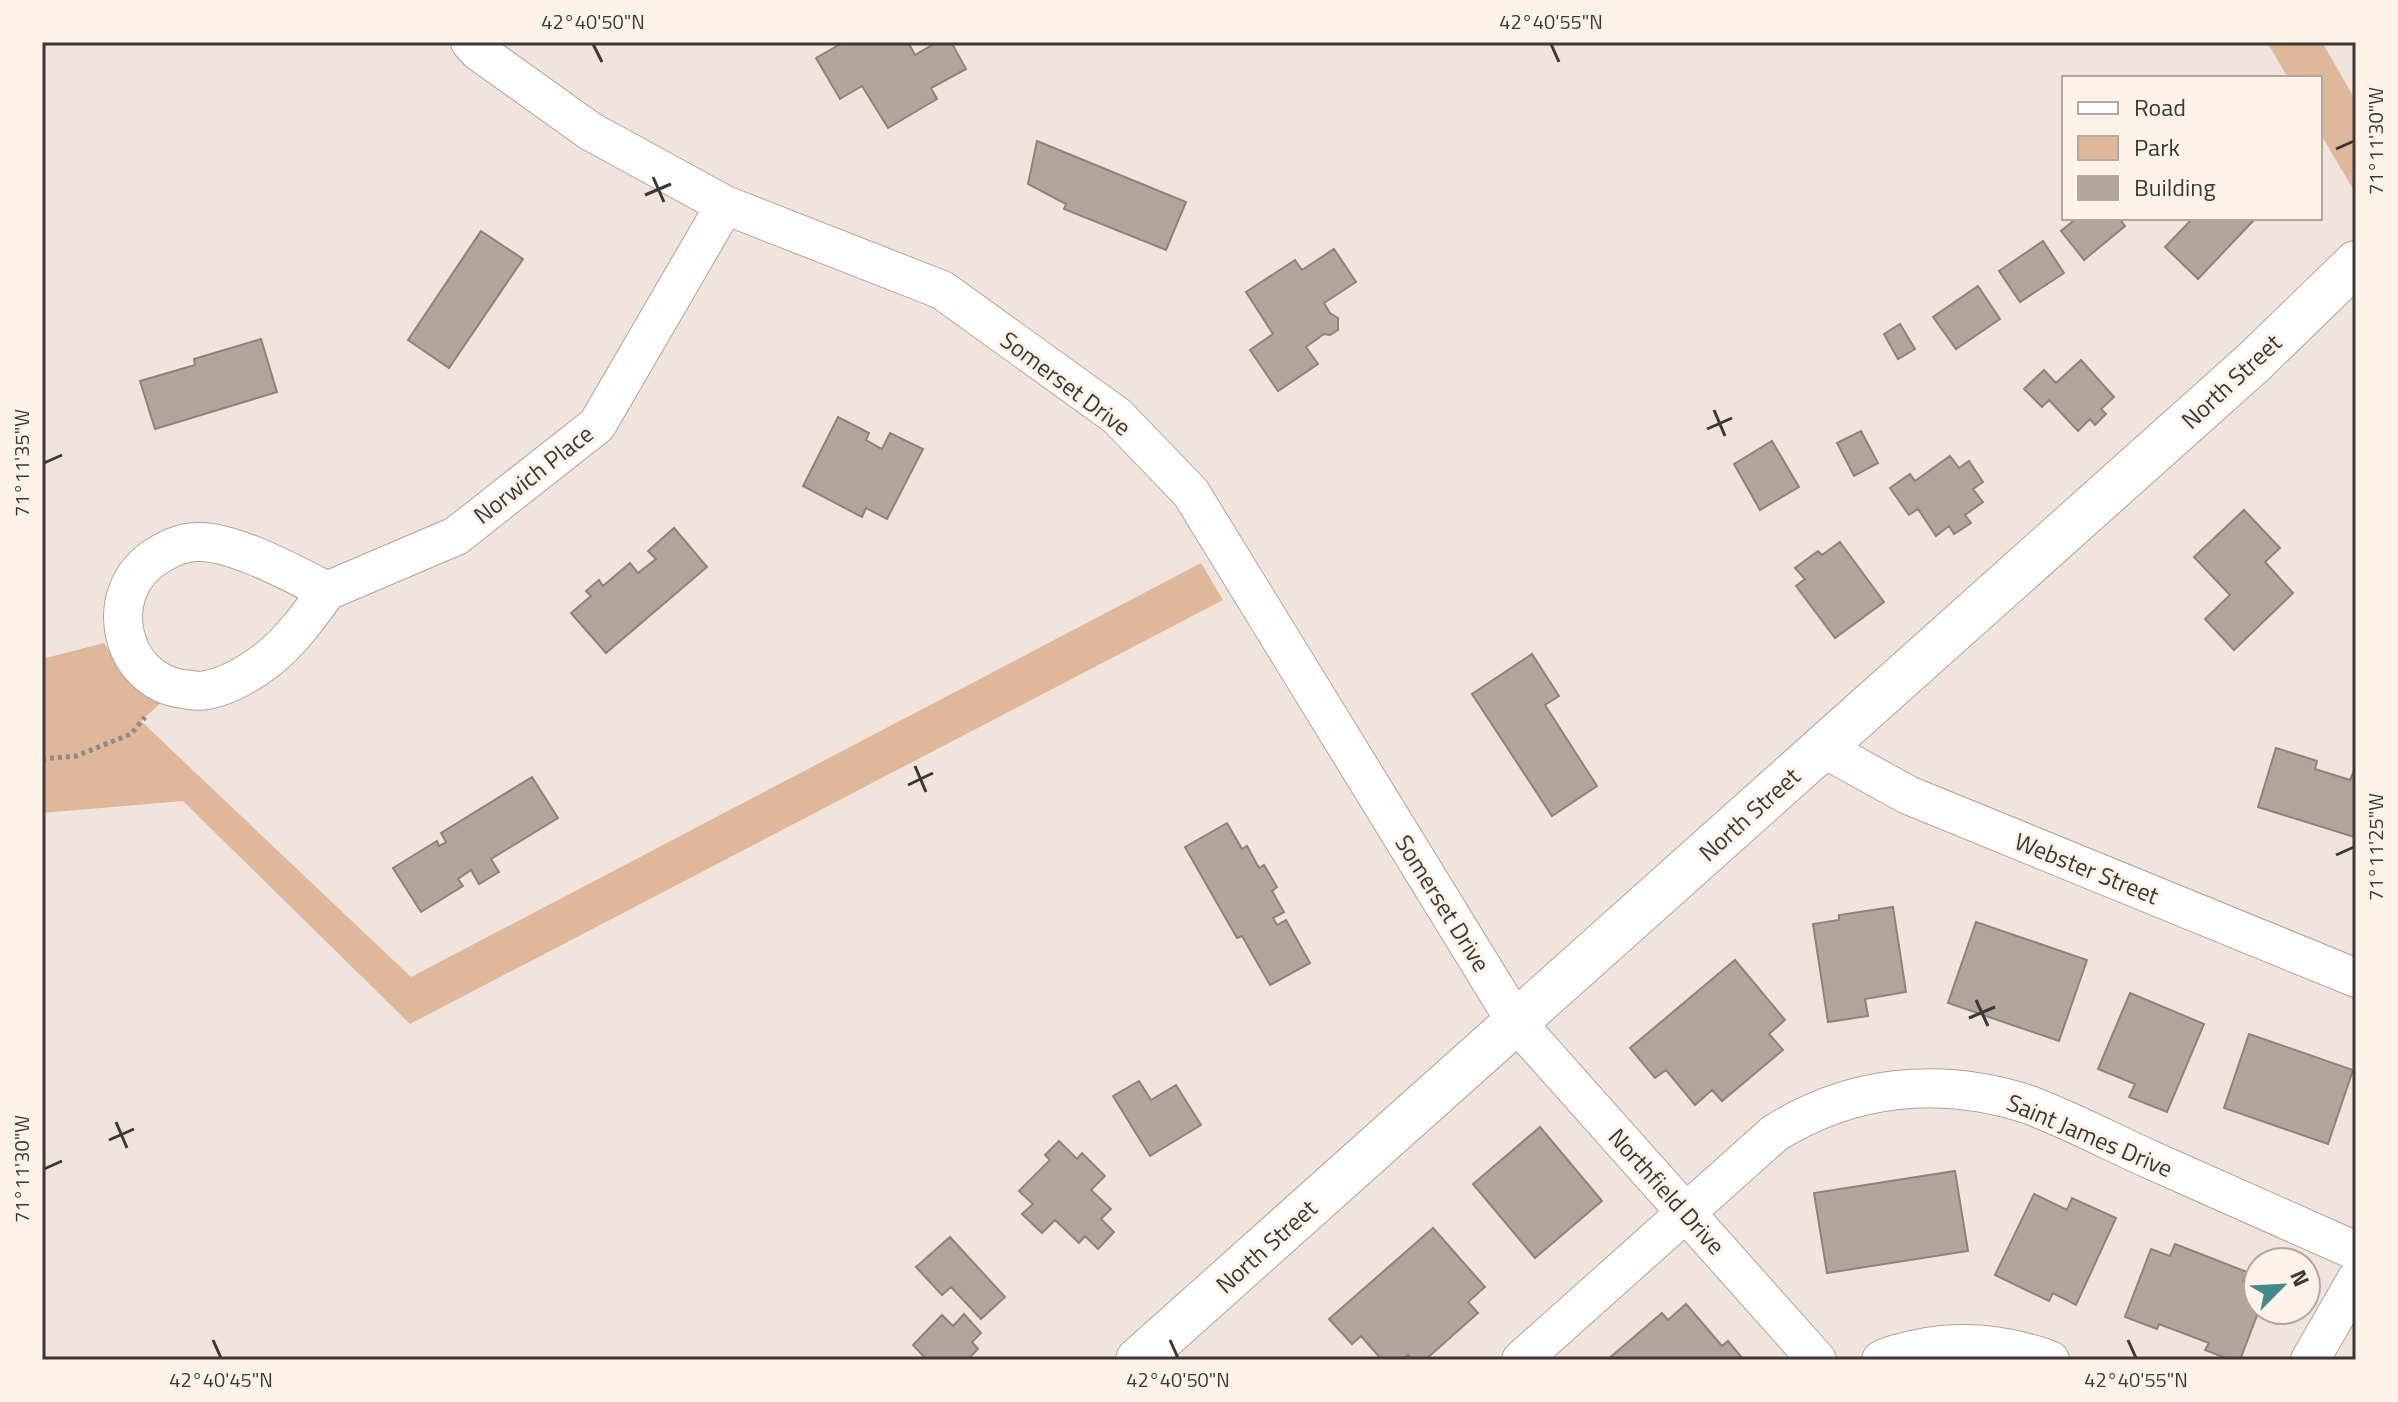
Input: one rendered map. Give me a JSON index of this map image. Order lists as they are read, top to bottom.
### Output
{
  "streets": {
    "main road": ["North Street"],
    "street": [
      "Somerset Drive",
      "Norwich Place",
      "Webster Street",
      "Saint James Drive",
      "Northfield Drive"
    ]
  },
  "crossings": [
    ["North Street", "Somerset Drive"],
    ["North Street", "Webster Street"],
    ["North Street", "Northfield Drive"],
    ["Somerset Drive", "Norwich Place"],
    ["Somerset Drive", "Northfield Drive"],
    ["Saint James Drive", "Northfield Drive"]
  ],
  "legend": ["Road", "Park", "Building"],
  "north": "top right",
  "coordinates": [
    "42°40'50\"N",
    "42°40'55\"N",
    "71°11'30\"W",
    "71°11'35\"W",
    "71°11'25\"W",
    "42°40'45\"N"
  ]
}
